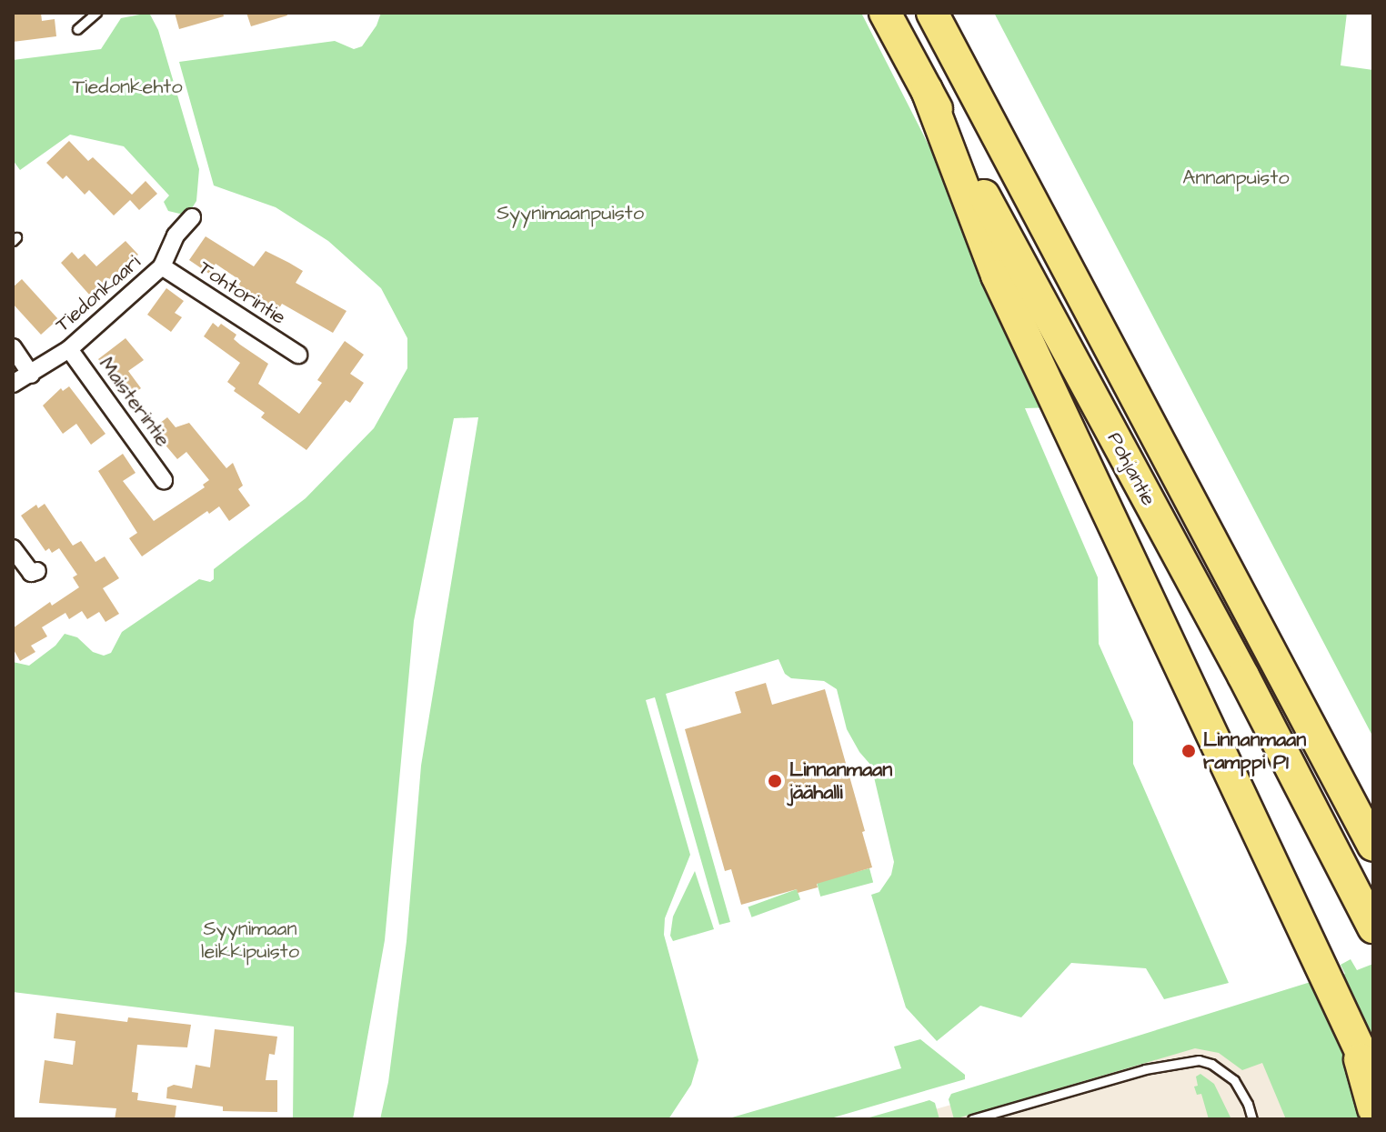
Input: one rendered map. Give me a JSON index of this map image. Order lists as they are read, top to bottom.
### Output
{
  "streets": {
    "highway": ["Pohjantie"],
    "street": ["Tohtorintie", "Tiedonkaari", "Maisterintie"]
  },
  "crossings": [
    ["Tohtorintie", "Tiedonkaari"],
    ["Tiedonkaari", "Maisterintie"]
  ],
  "parks": [
    "Tiedonkehto",
    "Annanpuisto",
    "Syynimaanpuisto",
    "Syynimaan leikkipuisto"
  ],
  "places": ["Linnanmaan ramppi P1", "Linnanmaan jäähalli"]
}
